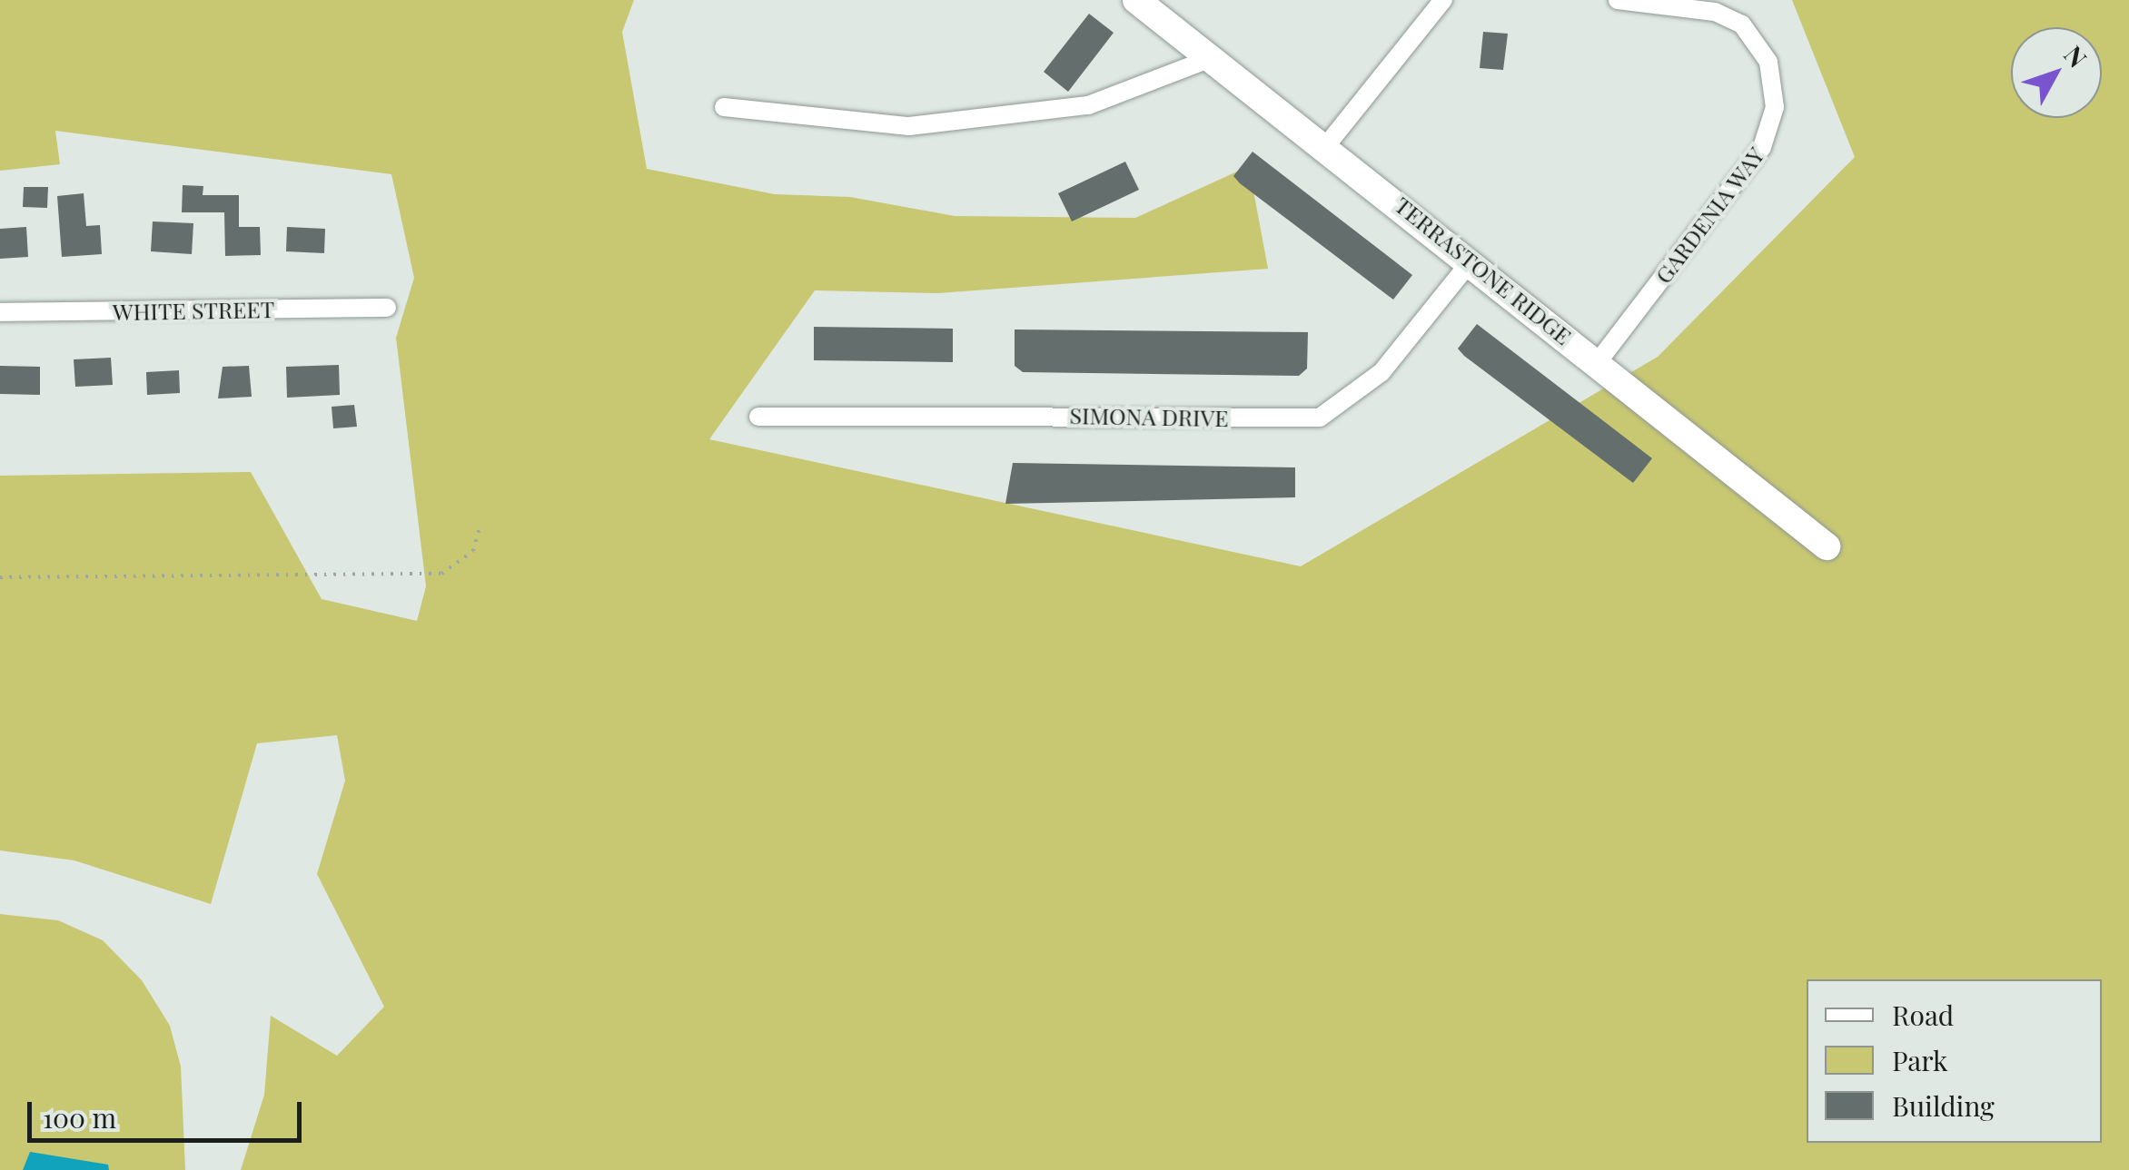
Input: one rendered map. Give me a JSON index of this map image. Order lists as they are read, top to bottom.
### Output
{
  "streets": {
    "street": [
      "GARDENIA WAY",
      "TERRASTONE RIDGE",
      "WHITE STREET",
      "SIMONA DRIVE"
    ]
  },
  "crossings": [
    ["GARDENIA WAY", "TERRASTONE RIDGE"],
    ["TERRASTONE RIDGE", "SIMONA DRIVE"]
  ],
  "legend": ["Road", "Park", "Building"],
  "scale_bar": "100 m",
  "north": "top right"
}
